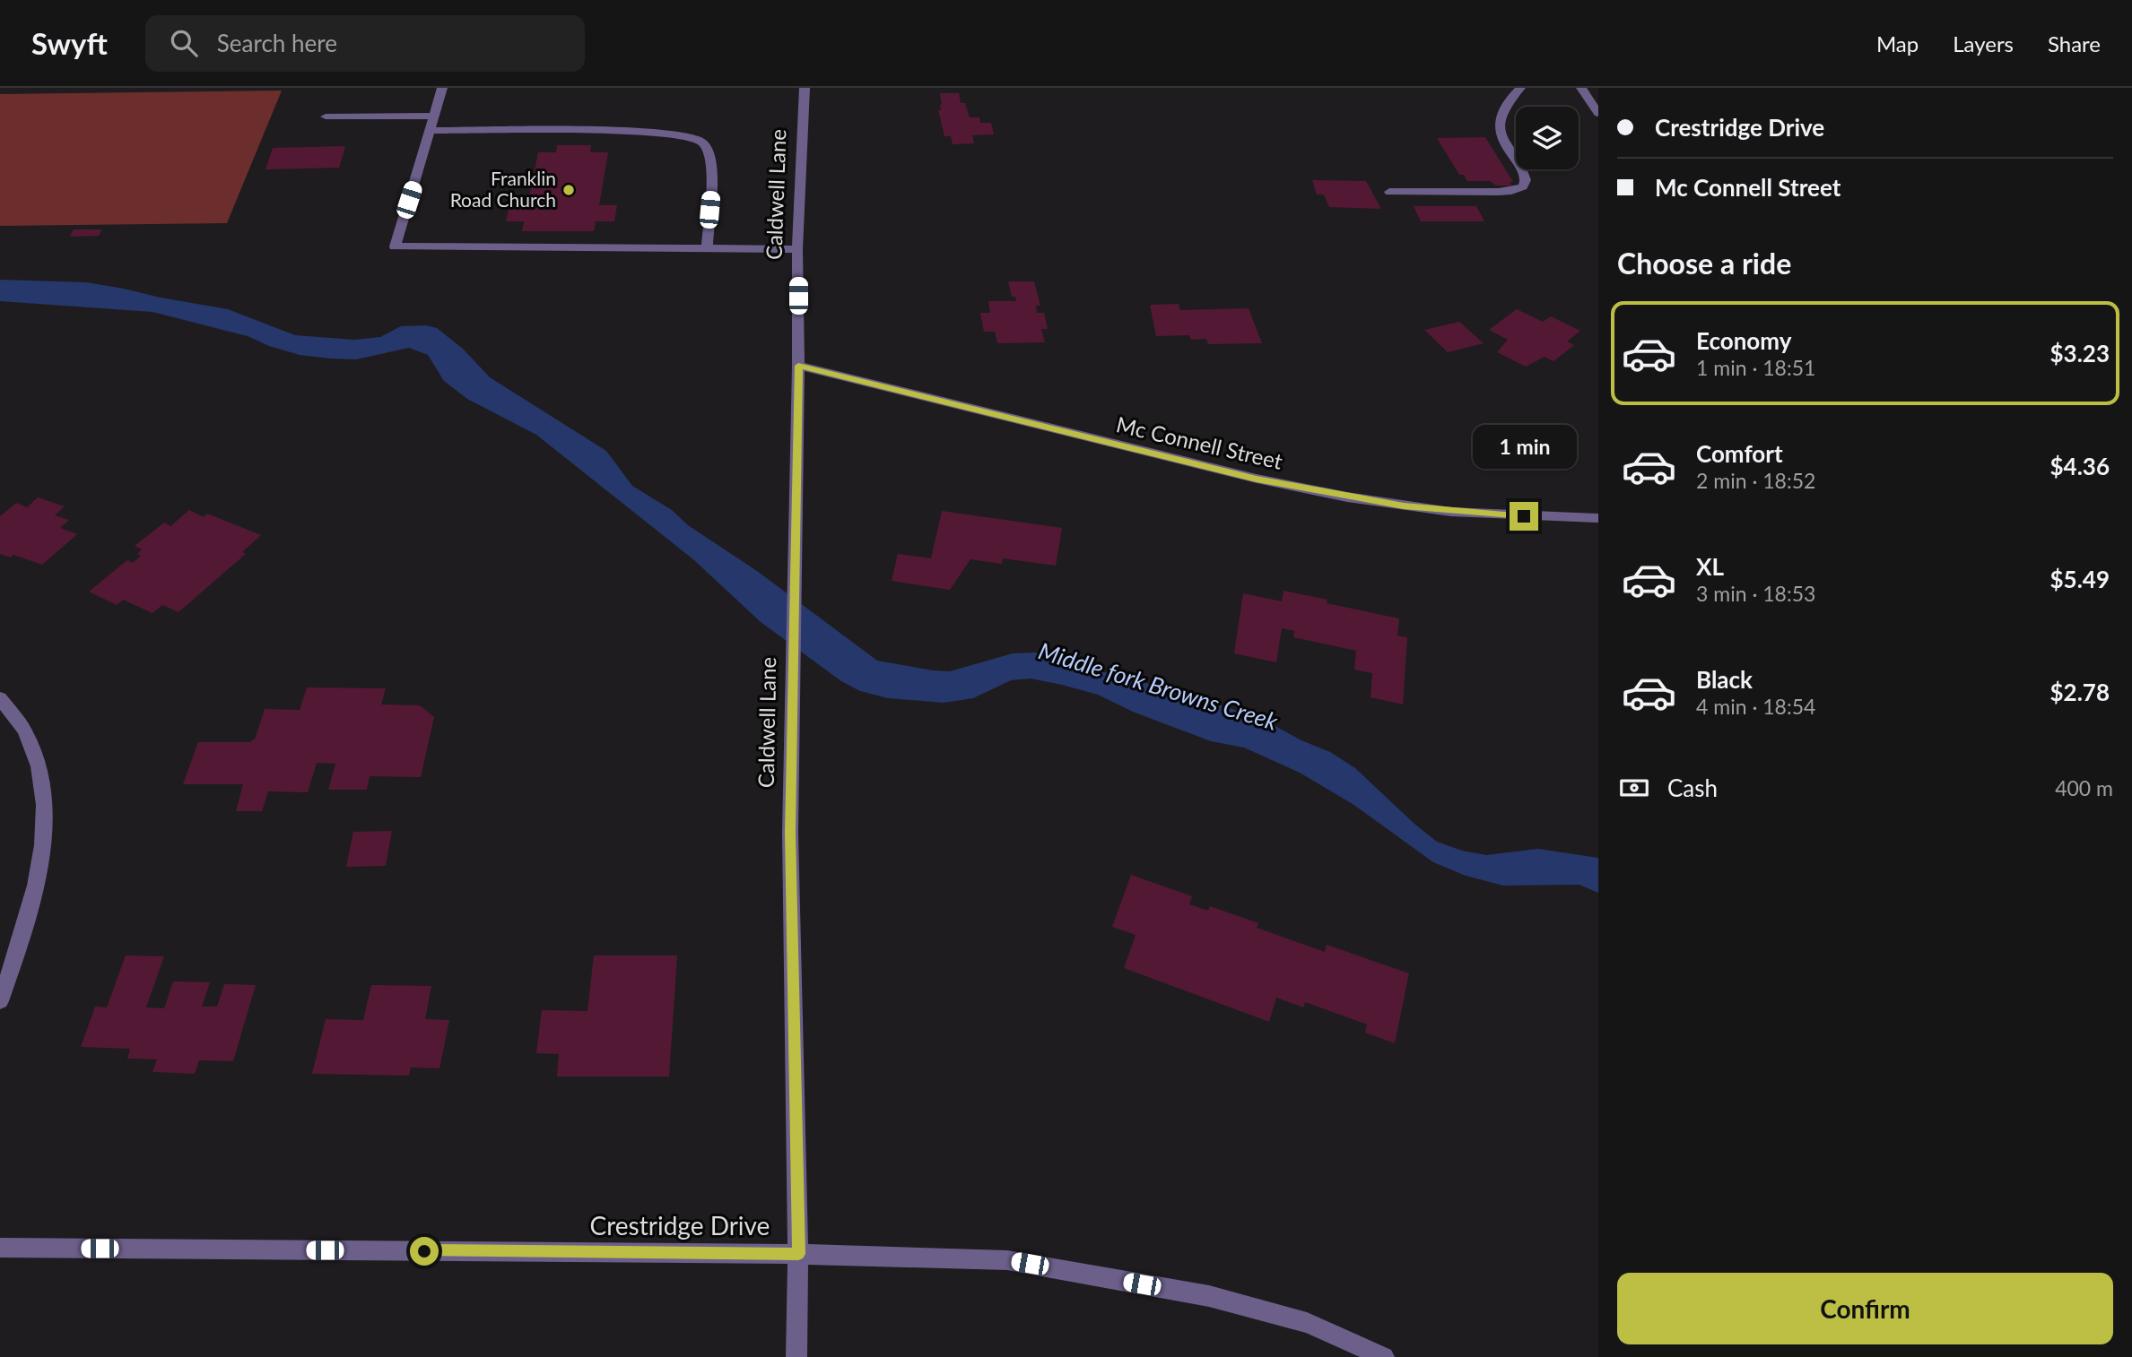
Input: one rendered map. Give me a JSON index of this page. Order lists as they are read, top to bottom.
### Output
{
  "streets": {
    "street": ["Caldwell Lane", "Mc Connell Street", "Crestridge Drive"]
  },
  "crossings": [
    ["Caldwell Lane", "Mc Connell Street"],
    ["Caldwell Lane", "Crestridge Drive"]
  ],
  "water": ["Middle fork Browns Creek"],
  "places": ["Franklin Road Church"],
  "page": {
    "header": "Swyft",
    "search": "Search here",
    "nav": ["Map", "Layers", "Share"],
    "banner": ["Crestridge Drive", "Mc Connell Street"],
    "heading": "Choose a ride",
    "list": [
      {
        "name": "Economy",
        "note": "1 min · 18:51",
        "value": "$3.23"
      },
      {
        "name": "Comfort",
        "note": "2 min · 18:52",
        "value": "$4.36"
      },
      {
        "name": "XL",
        "note": "3 min · 18:53",
        "value": "$5.49"
      },
      {
        "name": "Black",
        "note": "4 min · 18:54",
        "value": "$2.78"
      }
    ],
    "bubble": "1 min",
    "pay": ["Cash", "400 m"],
    "buttons": "Confirm"
  }
}
